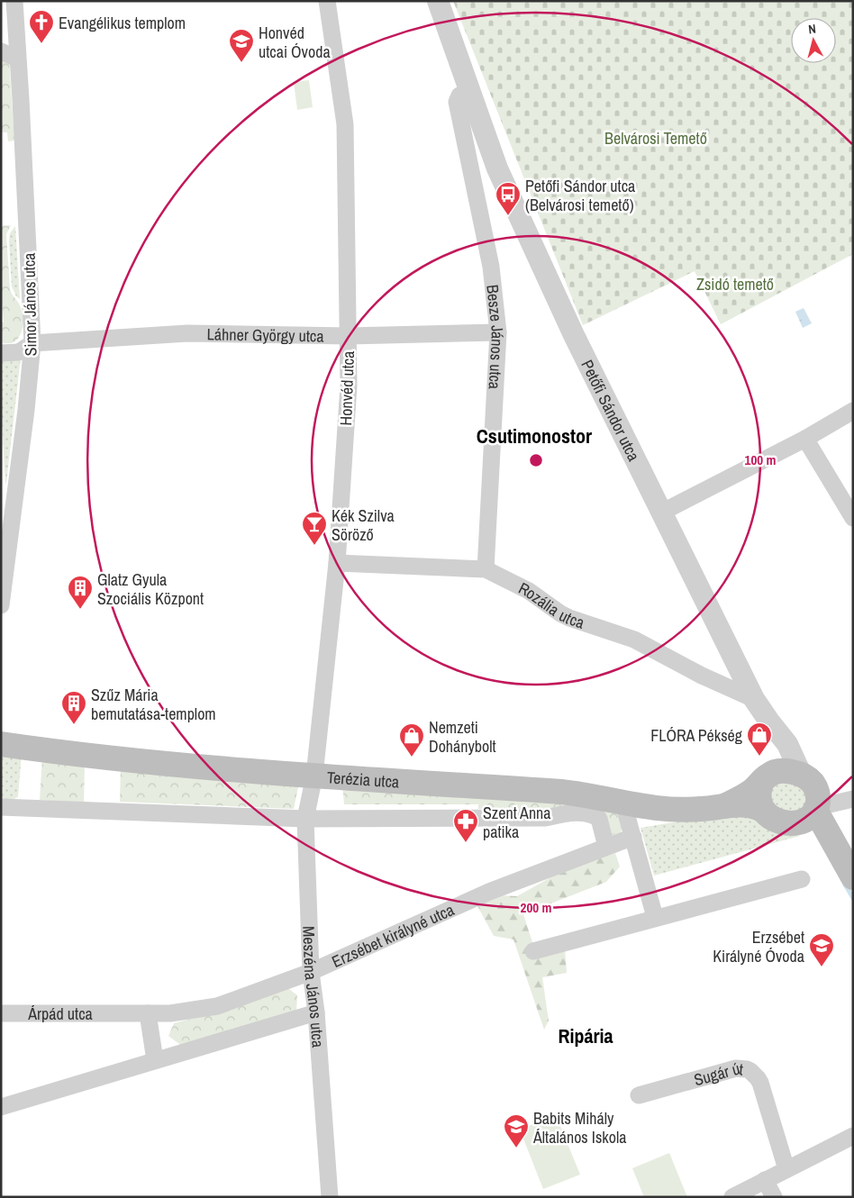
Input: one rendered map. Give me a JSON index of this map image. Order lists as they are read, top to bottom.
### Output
{
  "streets": {
    "main road": ["Terézia utca"],
    "street": [
      "Simor János utca",
      "Láhner György utca",
      "Besze János utca",
      "Honvéd utca",
      "Petőfi Sándor utca",
      "Rozália utca",
      "Erzsébet királyné utca",
      "Meszéna János utca",
      "Árpád utca",
      "Sugár út"
    ]
  },
  "crossings": [
    ["Simor János utca", "Láhner György utca"],
    ["Láhner György utca", "Besze János utca"],
    ["Láhner György utca", "Honvéd utca"],
    ["Besze János utca", "Petőfi Sándor utca"],
    ["Besze János utca", "Rozália utca"],
    ["Honvéd utca", "Rozália utca"],
    ["Honvéd utca", "Terézia utca"],
    ["Honvéd utca", "Meszéna János utca"],
    ["Petőfi Sándor utca", "Rozália utca"],
    ["Petőfi Sándor utca", "Terézia utca"],
    ["Terézia utca", "Meszéna János utca"],
    ["Erzsébet királyné utca", "Meszéna János utca"],
    ["Erzsébet királyné utca", "Árpád utca"]
  ],
  "districts": ["Csutimonostor", "Ripária"],
  "parks": ["Belvárosi Temető", "Zsidó temető"],
  "places": {
    "church": ["Evangélikus templom"],
    "school or university": ["Honvéd utcai Óvoda", "Erzsébet Királyné Óvoda", "Babits Mihály Általános Iskola"],
    "bus stop": ["Petőfi Sándor utca (Belvárosi temető)"],
    "bar": ["Kék Szilva Söröző"],
    "building": ["Glatz Gyula Szociális Központ", "Szűz Mária bemutatása-templom"],
    "shop": ["FLÓRA Pékség", "Nemzeti Dohánybolt"],
    "pharmacy": ["Szent Anna patika"]
  },
  "north": "top",
  "rings": ["100 m", "200 m"]
}
